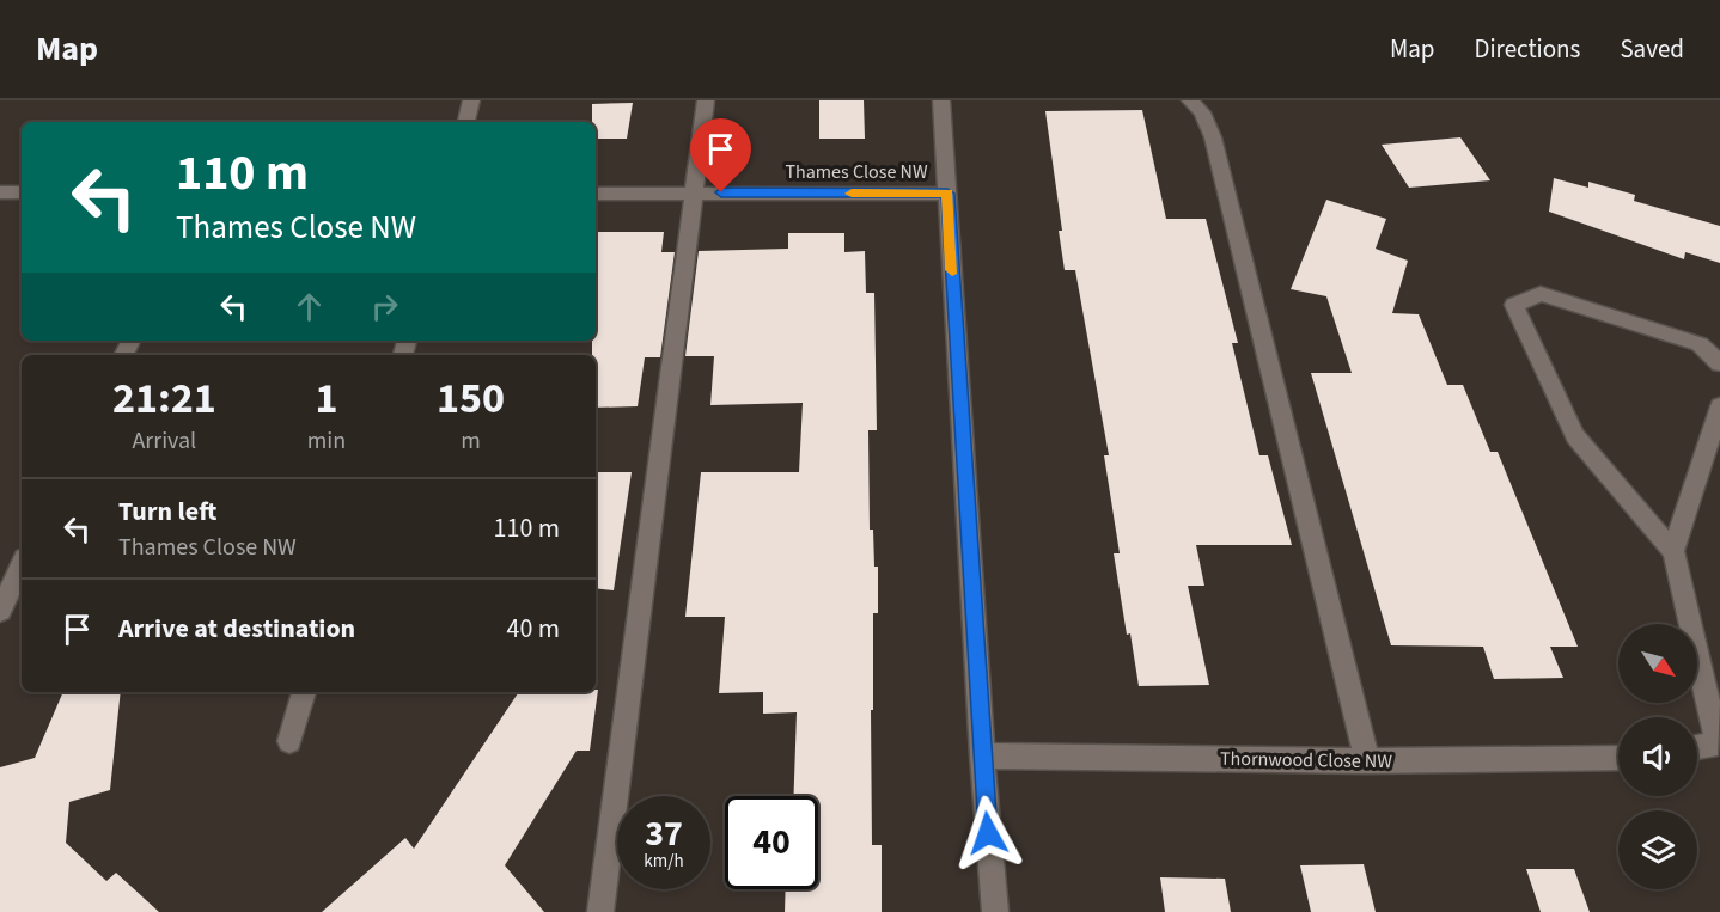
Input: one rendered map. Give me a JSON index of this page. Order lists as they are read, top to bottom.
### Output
{
  "streets": {
    "street": ["Thames Close NW", "Thornwood Close NW"]
  },
  "north": "bottom right",
  "page": {
    "header": "Map",
    "nav": ["Map", "Directions", "Saved"],
    "turn": ["110 m", "Thames Close NW"],
    "eta": [
      "21:21",
      "Arrival",
      "1",
      "min",
      "150",
      "m"
    ],
    "list": [
      {
        "name": "Turn left",
        "note": "Thames Close NW",
        "value": "110 m"
      },
      {
        "name": "Arrive at destination",
        "value": "40 m"
      }
    ],
    "speed": "37 km/h",
    "limit": "40"
  }
}
